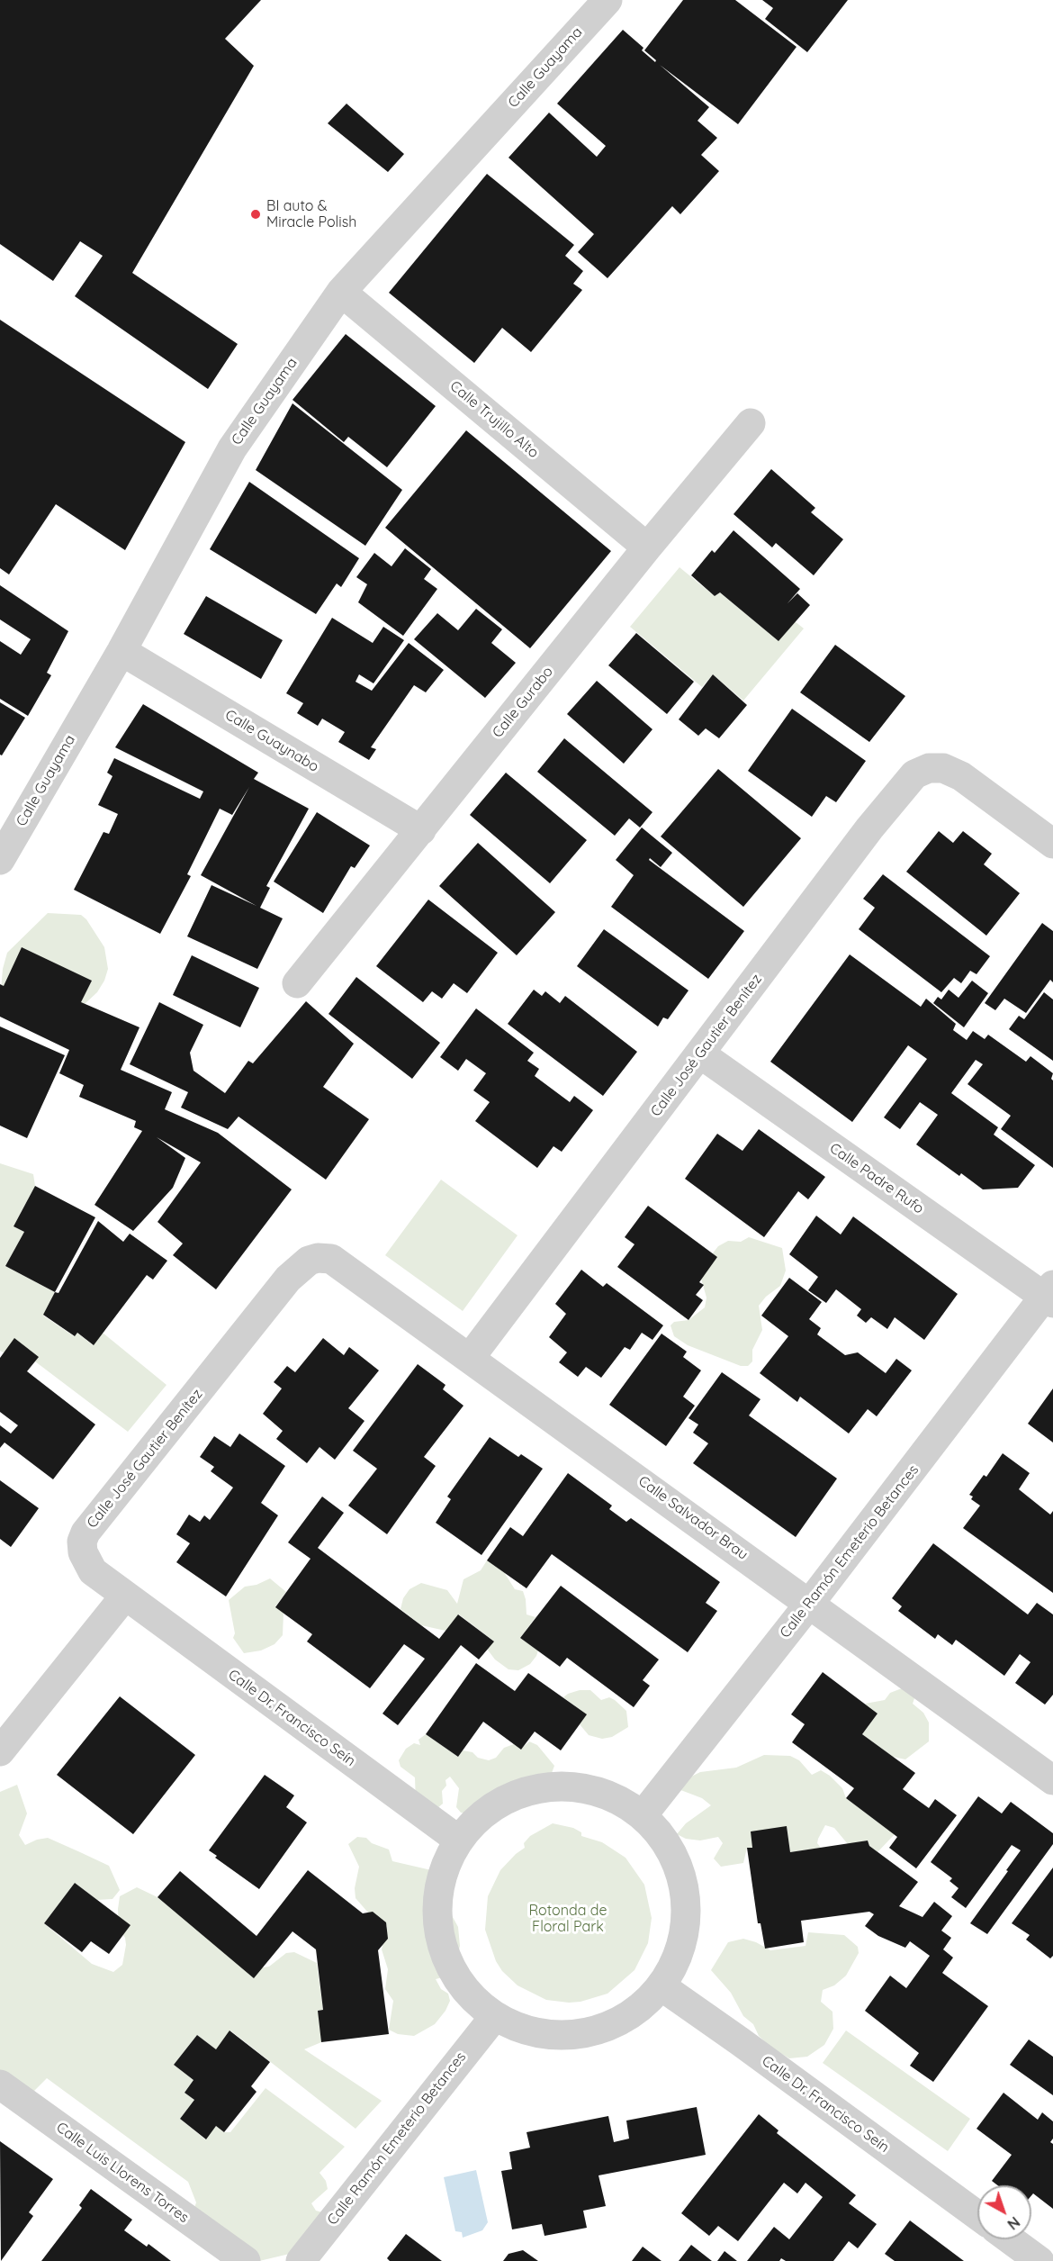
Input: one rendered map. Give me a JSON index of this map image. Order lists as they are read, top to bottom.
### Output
{
  "streets": {
    "street": [
      "Calle Guayama",
      "Calle Trujillo Alto",
      "Calle Gurabo",
      "Calle Guaynabo",
      "Calle José Gautier Benítez",
      "Calle Padre Rufo",
      "Calle Salvador Brau",
      "Calle Ramón Emeterio Betances",
      "Calle Dr. Francisco Seín",
      "Calle Luis Llorens Torres"
    ]
  },
  "crossings": [
    ["Calle Guayama", "Calle Trujillo Alto"],
    ["Calle Guayama", "Calle Guaynabo"],
    ["Calle Trujillo Alto", "Calle Gurabo"],
    ["Calle Gurabo", "Calle Guaynabo"],
    ["Calle José Gautier Benítez", "Calle Padre Rufo"],
    ["Calle José Gautier Benítez", "Calle Salvador Brau"],
    ["Calle José Gautier Benítez", "Calle Dr. Francisco Seín"],
    ["Calle Padre Rufo", "Calle Ramón Emeterio Betances"],
    ["Calle Salvador Brau", "Calle Ramón Emeterio Betances"]
  ],
  "parks": ["Rotonda de Floral Park"],
  "places": ["BI auto & Miracle Polish"],
  "north": "bottom right"
}
